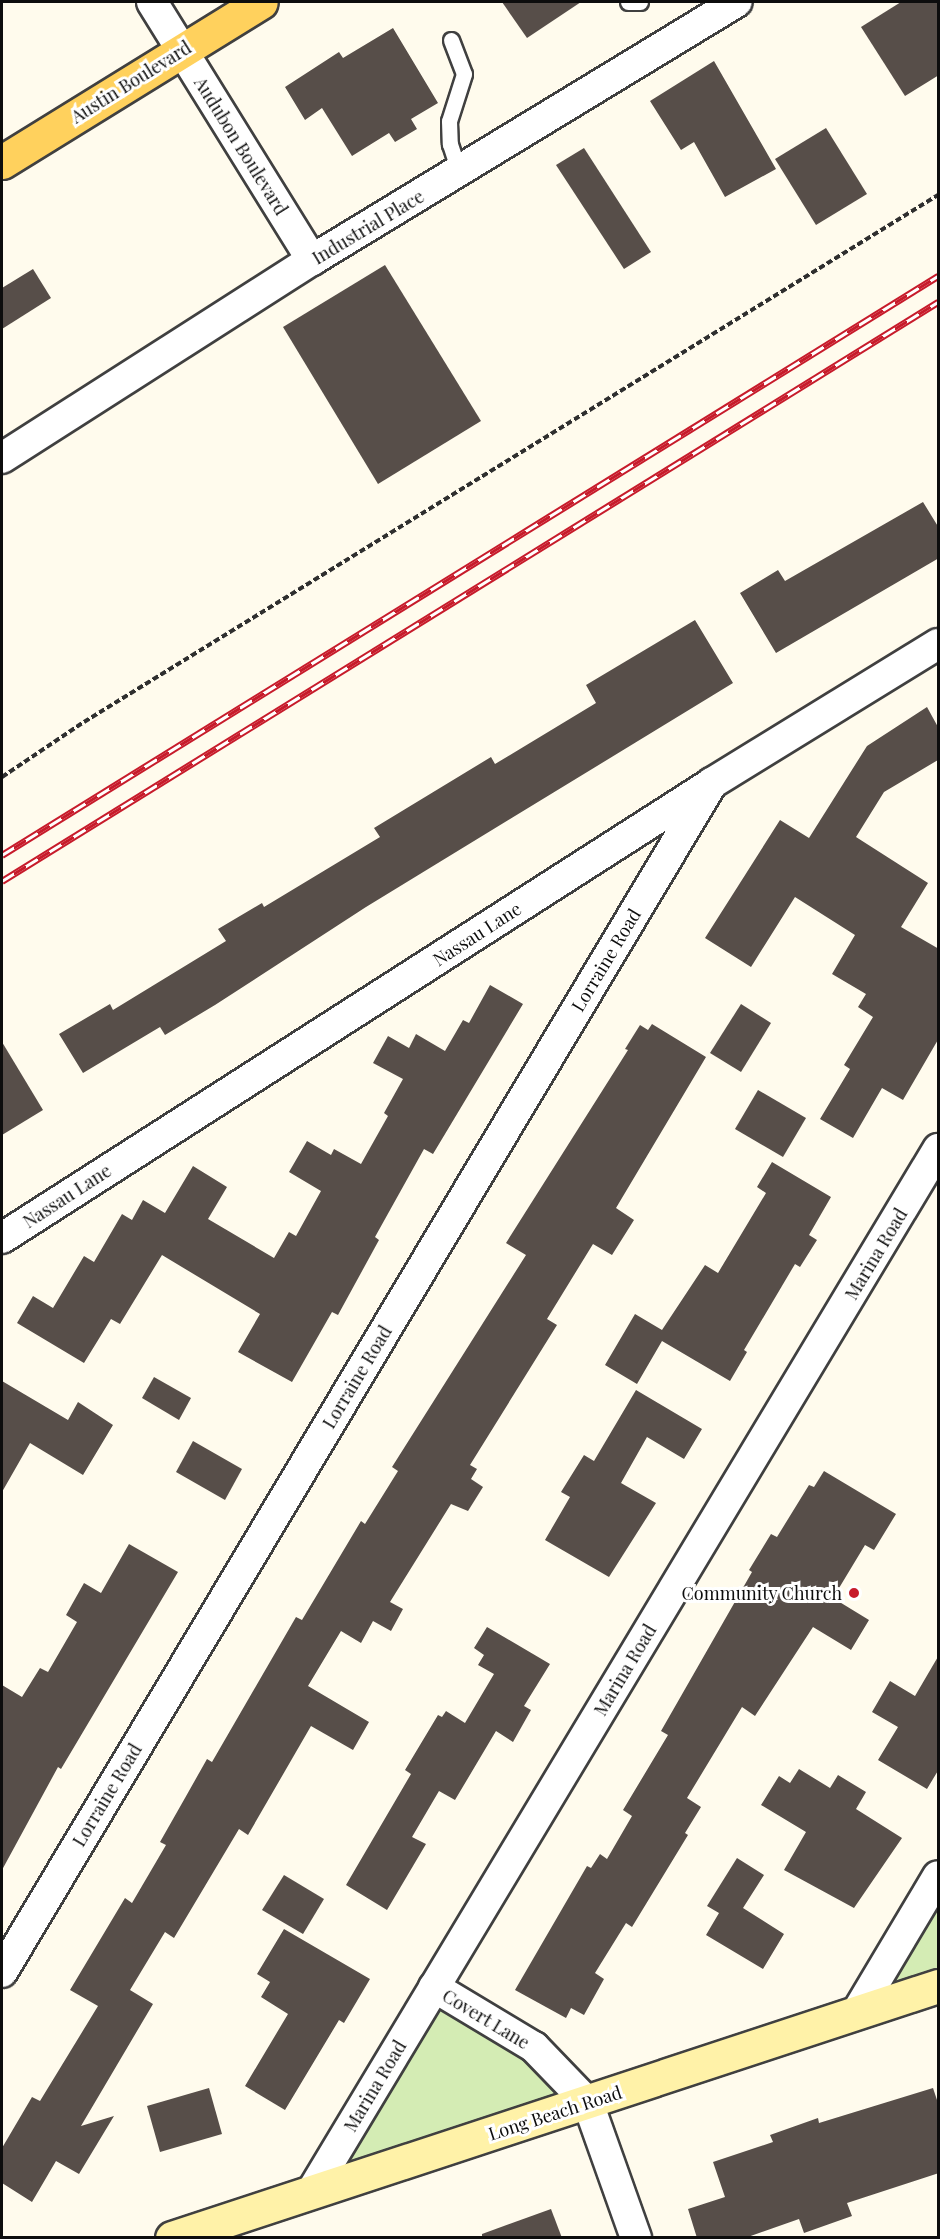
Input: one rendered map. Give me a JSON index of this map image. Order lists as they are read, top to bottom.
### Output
{
  "streets": {
    "main road": ["Austin Boulevard", "Long Beach Road"],
    "street": [
      "Audubon Boulevard",
      "Industrial Place",
      "Nassau Lane",
      "Lorraine Road",
      "Marina Road",
      "Covert Lane"
    ]
  },
  "crossings": [
    ["Austin Boulevard", "Audubon Boulevard"],
    ["Audubon Boulevard", "Industrial Place"],
    ["Nassau Lane", "Lorraine Road"],
    ["Marina Road", "Covert Lane"],
    ["Marina Road", "Long Beach Road"],
    ["Covert Lane", "Long Beach Road"]
  ],
  "places": ["Community Church"]
}
